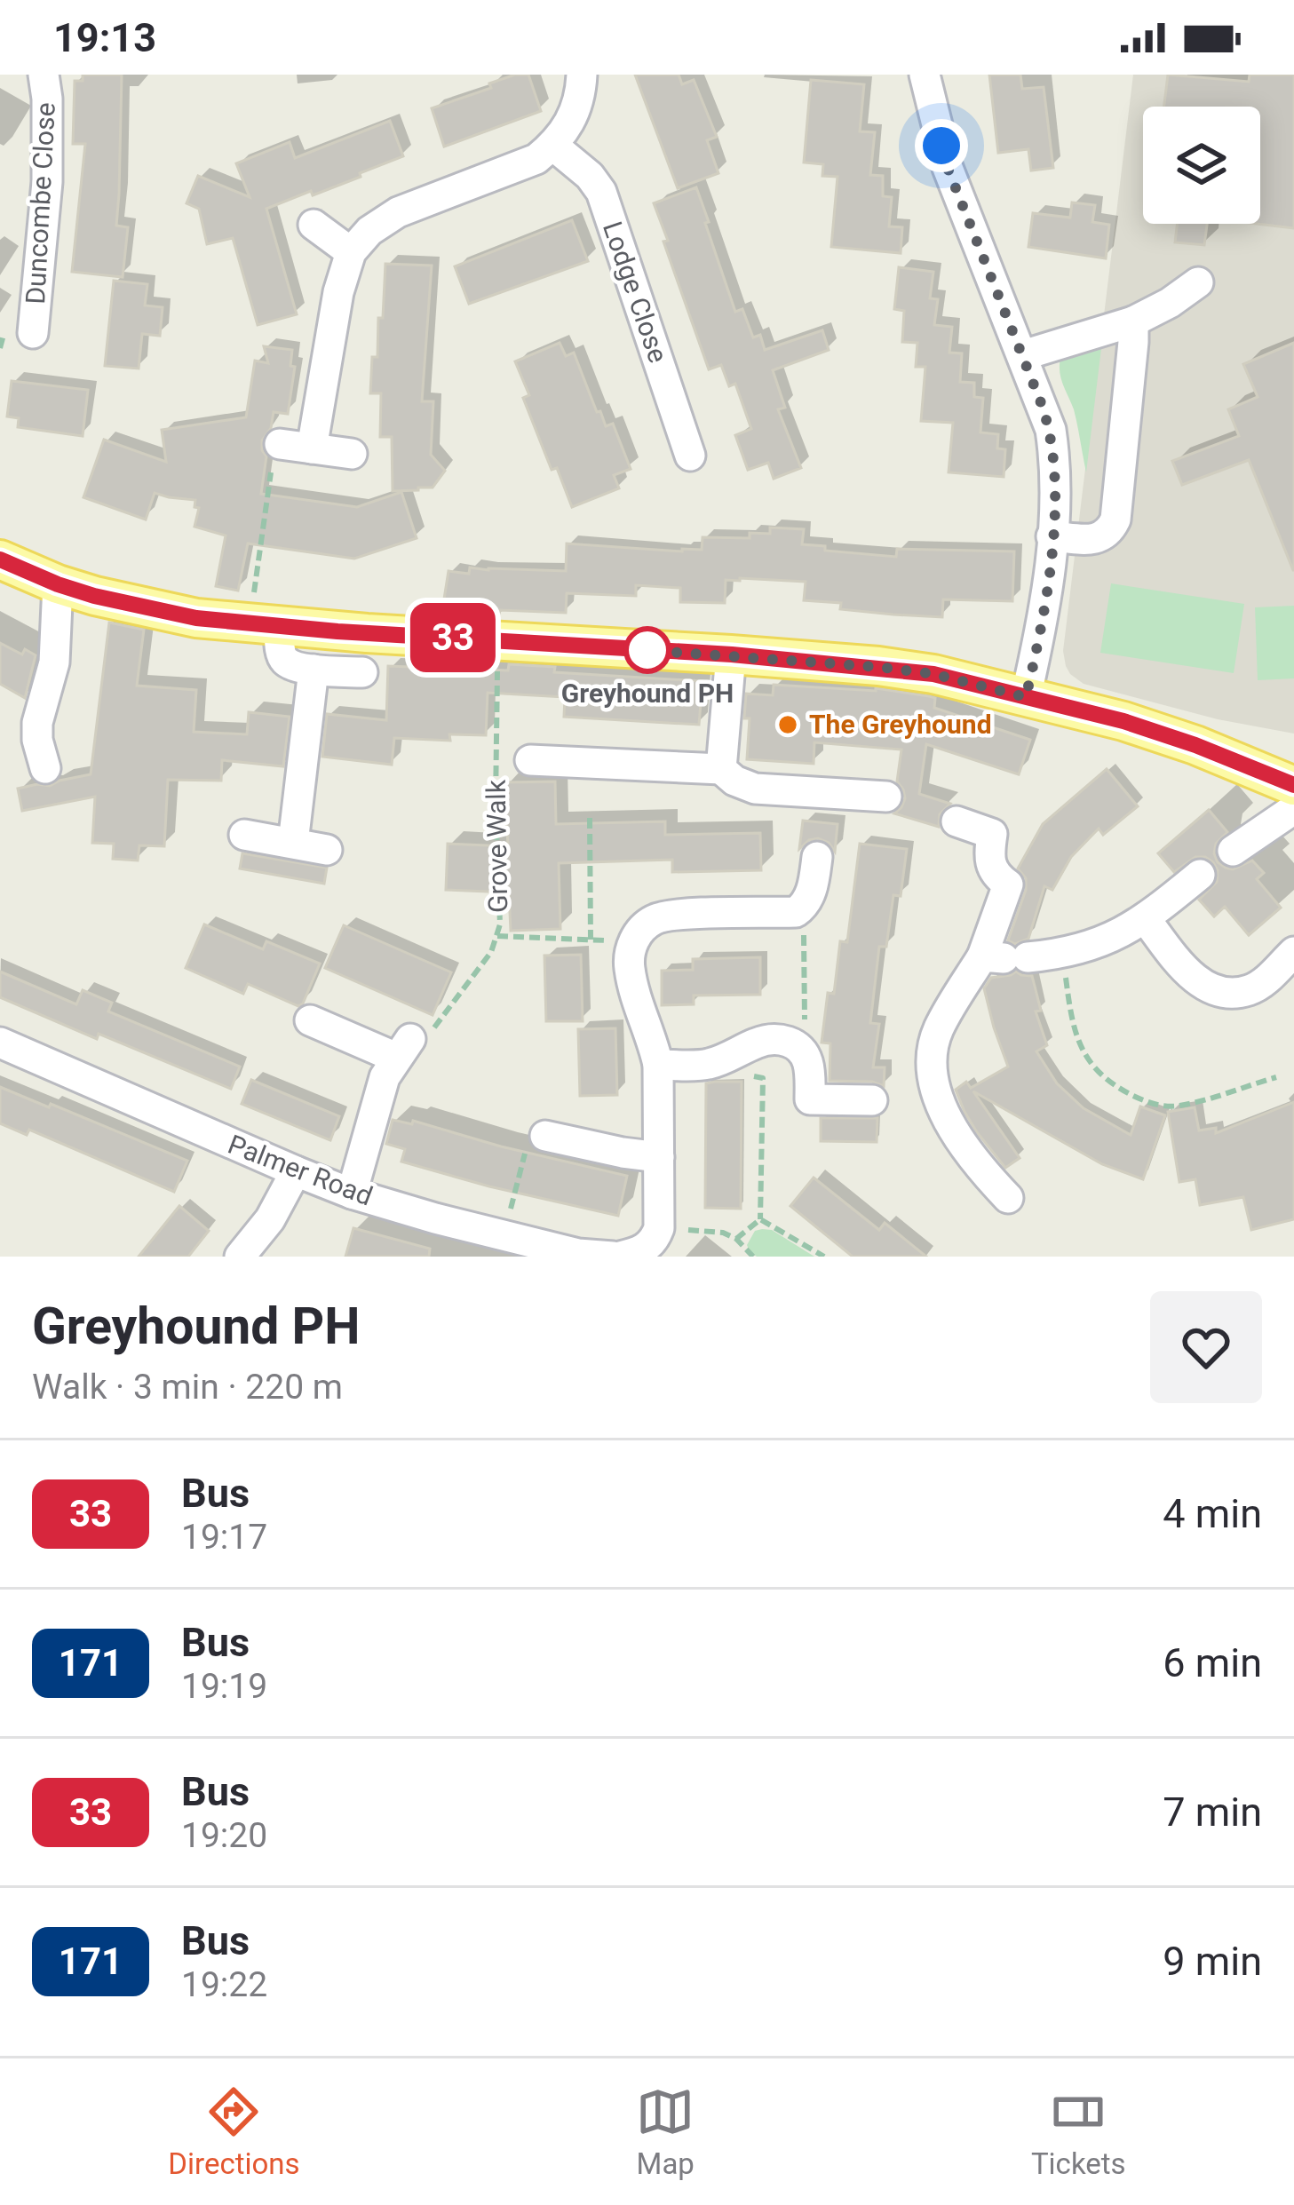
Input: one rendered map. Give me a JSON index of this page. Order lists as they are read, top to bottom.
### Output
{
  "streets": {
    "street": ["Duncombe Close", "Lodge Close", "Palmer Road"],
    "path": ["Grove Walk"]
  },
  "places": ["Greyhound PH", "The Greyhound"],
  "lines": ["bus line 33"],
  "page": {
    "status": "19:13",
    "on_map": "33",
    "heading": ["Greyhound PH", "Walk · 3 min · 220 m"],
    "list": [
      {
        "mark": "33",
        "name": "Bus",
        "note": "19:17",
        "value": "4 min"
      },
      {
        "mark": "171",
        "name": "Bus",
        "note": "19:19",
        "value": "6 min"
      },
      {
        "mark": "33",
        "name": "Bus",
        "note": "19:20",
        "value": "7 min"
      },
      {
        "mark": "171",
        "name": "Bus",
        "note": "19:22",
        "value": "9 min"
      }
    ],
    "tabs": ["Directions", "Map", "Tickets"]
  }
}
